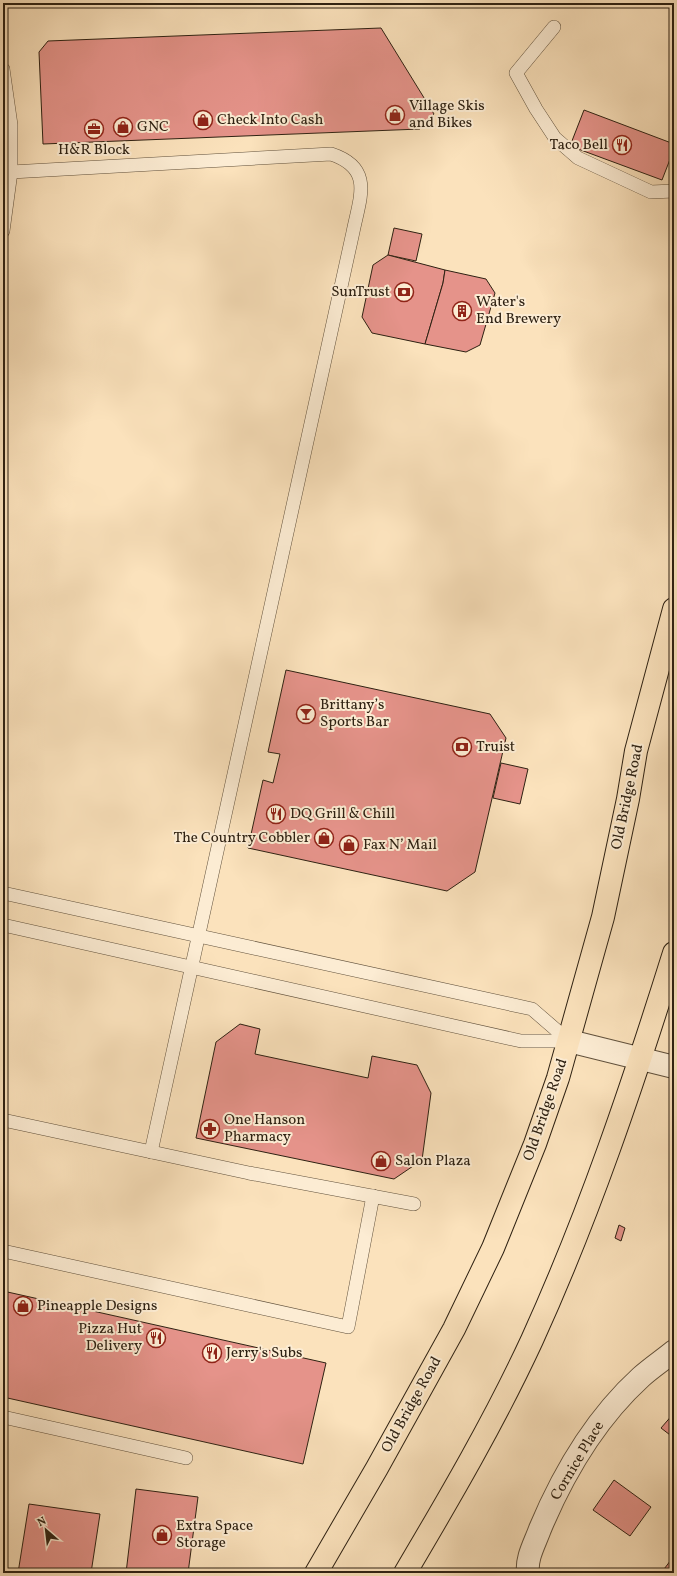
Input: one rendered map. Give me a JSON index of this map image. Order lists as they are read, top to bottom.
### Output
{
  "streets": {
    "main road": ["Old Bridge Road"],
    "street": ["Cornice Place"]
  },
  "places": {
    "shop": [
      "Village Skis and Bikes",
      "Check Into Cash",
      "GNC",
      "The Country Cobbler",
      "Fax N’ Mail",
      "Salon Plaza",
      "Pineapple Designs",
      "Extra Space Storage"
    ],
    "office": ["H&R Block"],
    "restaurant": [
      "Taco Bell",
      "DQ Grill & Chill",
      "Pizza Hut Delivery",
      "Jerry's Subs"
    ],
    "bank": ["SunTrust", "Truist"],
    "building": ["Water's End Brewery"],
    "bar": ["Brittany’s Sports Bar"],
    "pharmacy": ["One Hanson Pharmacy"]
  },
  "north": "top left"
}
